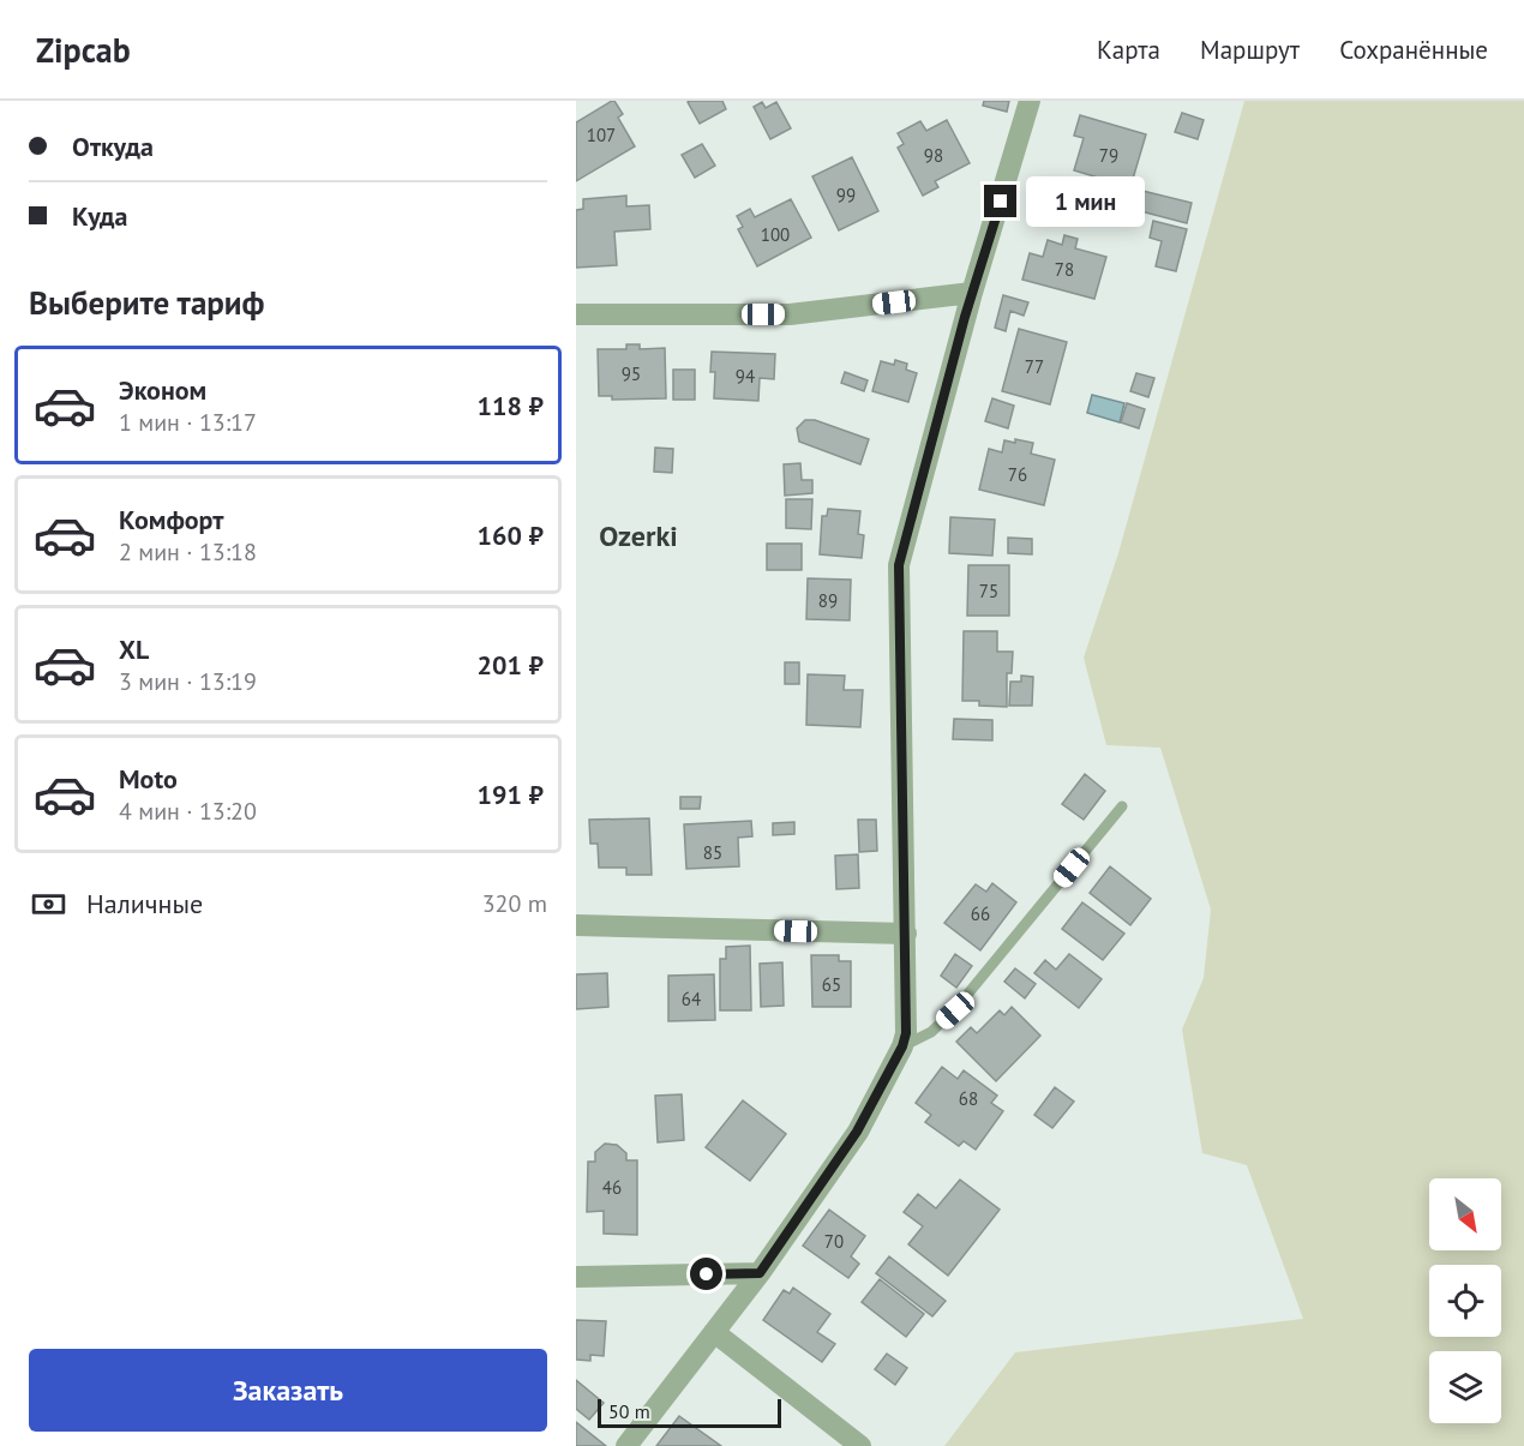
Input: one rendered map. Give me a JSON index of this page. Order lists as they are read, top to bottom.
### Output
{
  "districts": ["Ozerki"],
  "house_numbers": [
    "107",
    "98",
    "79",
    "99",
    "100",
    "78",
    "77",
    "95",
    "94",
    "76",
    "75",
    "89",
    "85",
    "66",
    "65",
    "64",
    "68",
    "46",
    "70"
  ],
  "scale_bar": "50 m",
  "north": "bottom right",
  "page": {
    "header": "Zipcab",
    "nav": ["Карта", "Маршрут", "Сохранённые"],
    "banner": ["Откуда", "Куда"],
    "bubble": "1 мин",
    "heading": "Выберите тариф",
    "list": [
      {
        "name": "Эконом",
        "note": "1 мин · 13:17",
        "value": "118 ₽"
      },
      {
        "name": "Комфорт",
        "note": "2 мин · 13:18",
        "value": "160 ₽"
      },
      {
        "name": "XL",
        "note": "3 мин · 13:19",
        "value": "201 ₽"
      },
      {
        "name": "Moto",
        "note": "4 мин · 13:20",
        "value": "191 ₽"
      }
    ],
    "pay": ["Наличные", "320 m"],
    "buttons": "Заказать",
    "scale": "50 m"
  }
}
